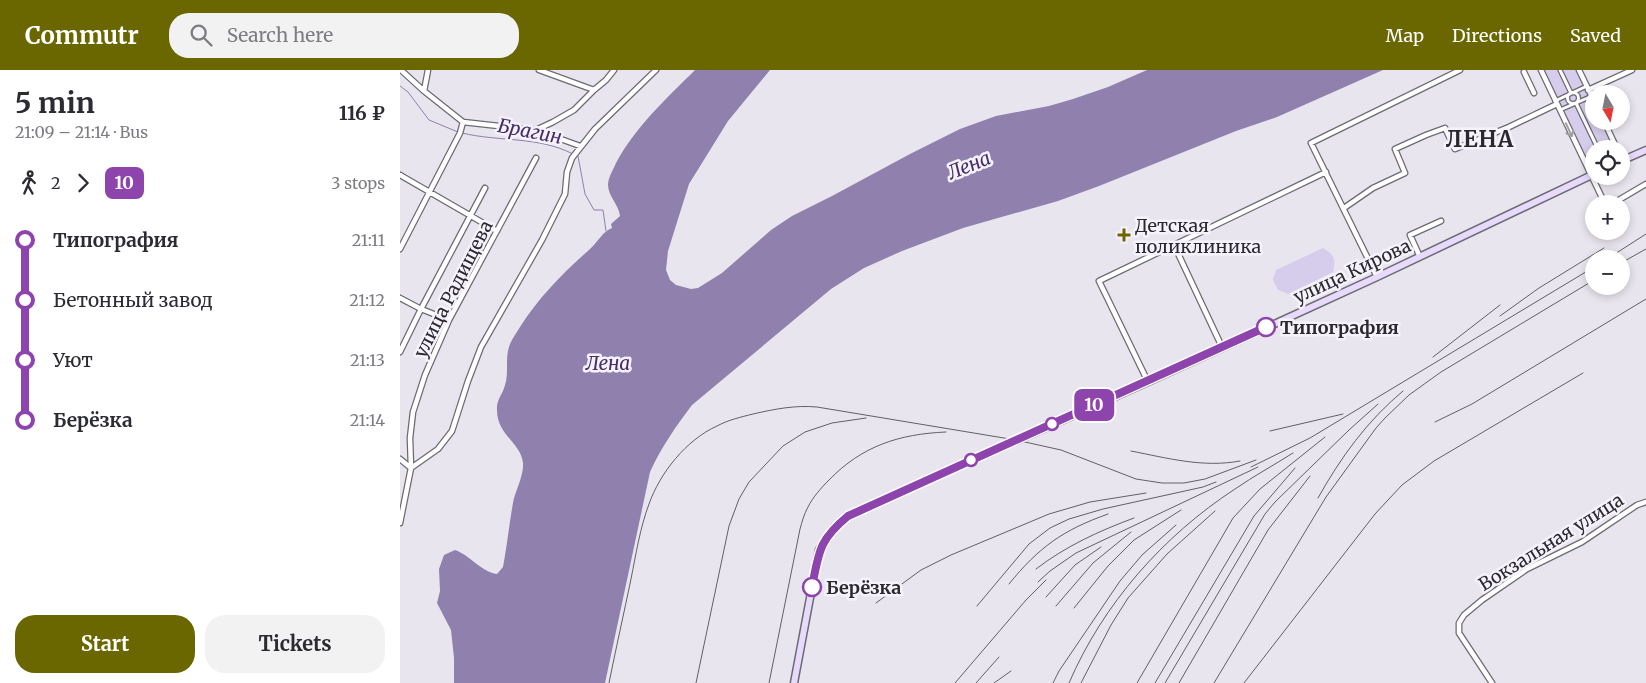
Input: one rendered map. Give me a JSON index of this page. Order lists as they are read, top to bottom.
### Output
{
  "streets": {
    "main road": ["улица Кирова"],
    "street": ["улица Радищева", "Вокзальная улица"]
  },
  "districts": ["ЛЕНА"],
  "water": ["Брагин", "Лена"],
  "places": {
    "health": ["Детская поликлиника"],
    "other": ["Типография", "Берёзка"]
  },
  "lines": ["bus line 10"],
  "north": "bottom",
  "page": {
    "header": "Commutr",
    "search": "Search here",
    "nav": ["Map", "Directions", "Saved"],
    "heading": ["5 min", "21:09 – 21:14 · Bus", "116 ₽"],
    "on_map": "10",
    "map_buttons": ["+", "−"],
    "legs": ["2", "10", "3 stops"],
    "list": [
      {
        "name": "Типография",
        "value": "21:11"
      },
      {
        "name": "Бетонный завод",
        "value": "21:12"
      },
      {
        "name": "Уют",
        "value": "21:13"
      },
      {
        "name": "Берёзка",
        "value": "21:14"
      }
    ],
    "buttons": ["Start", "Tickets"]
  }
}
